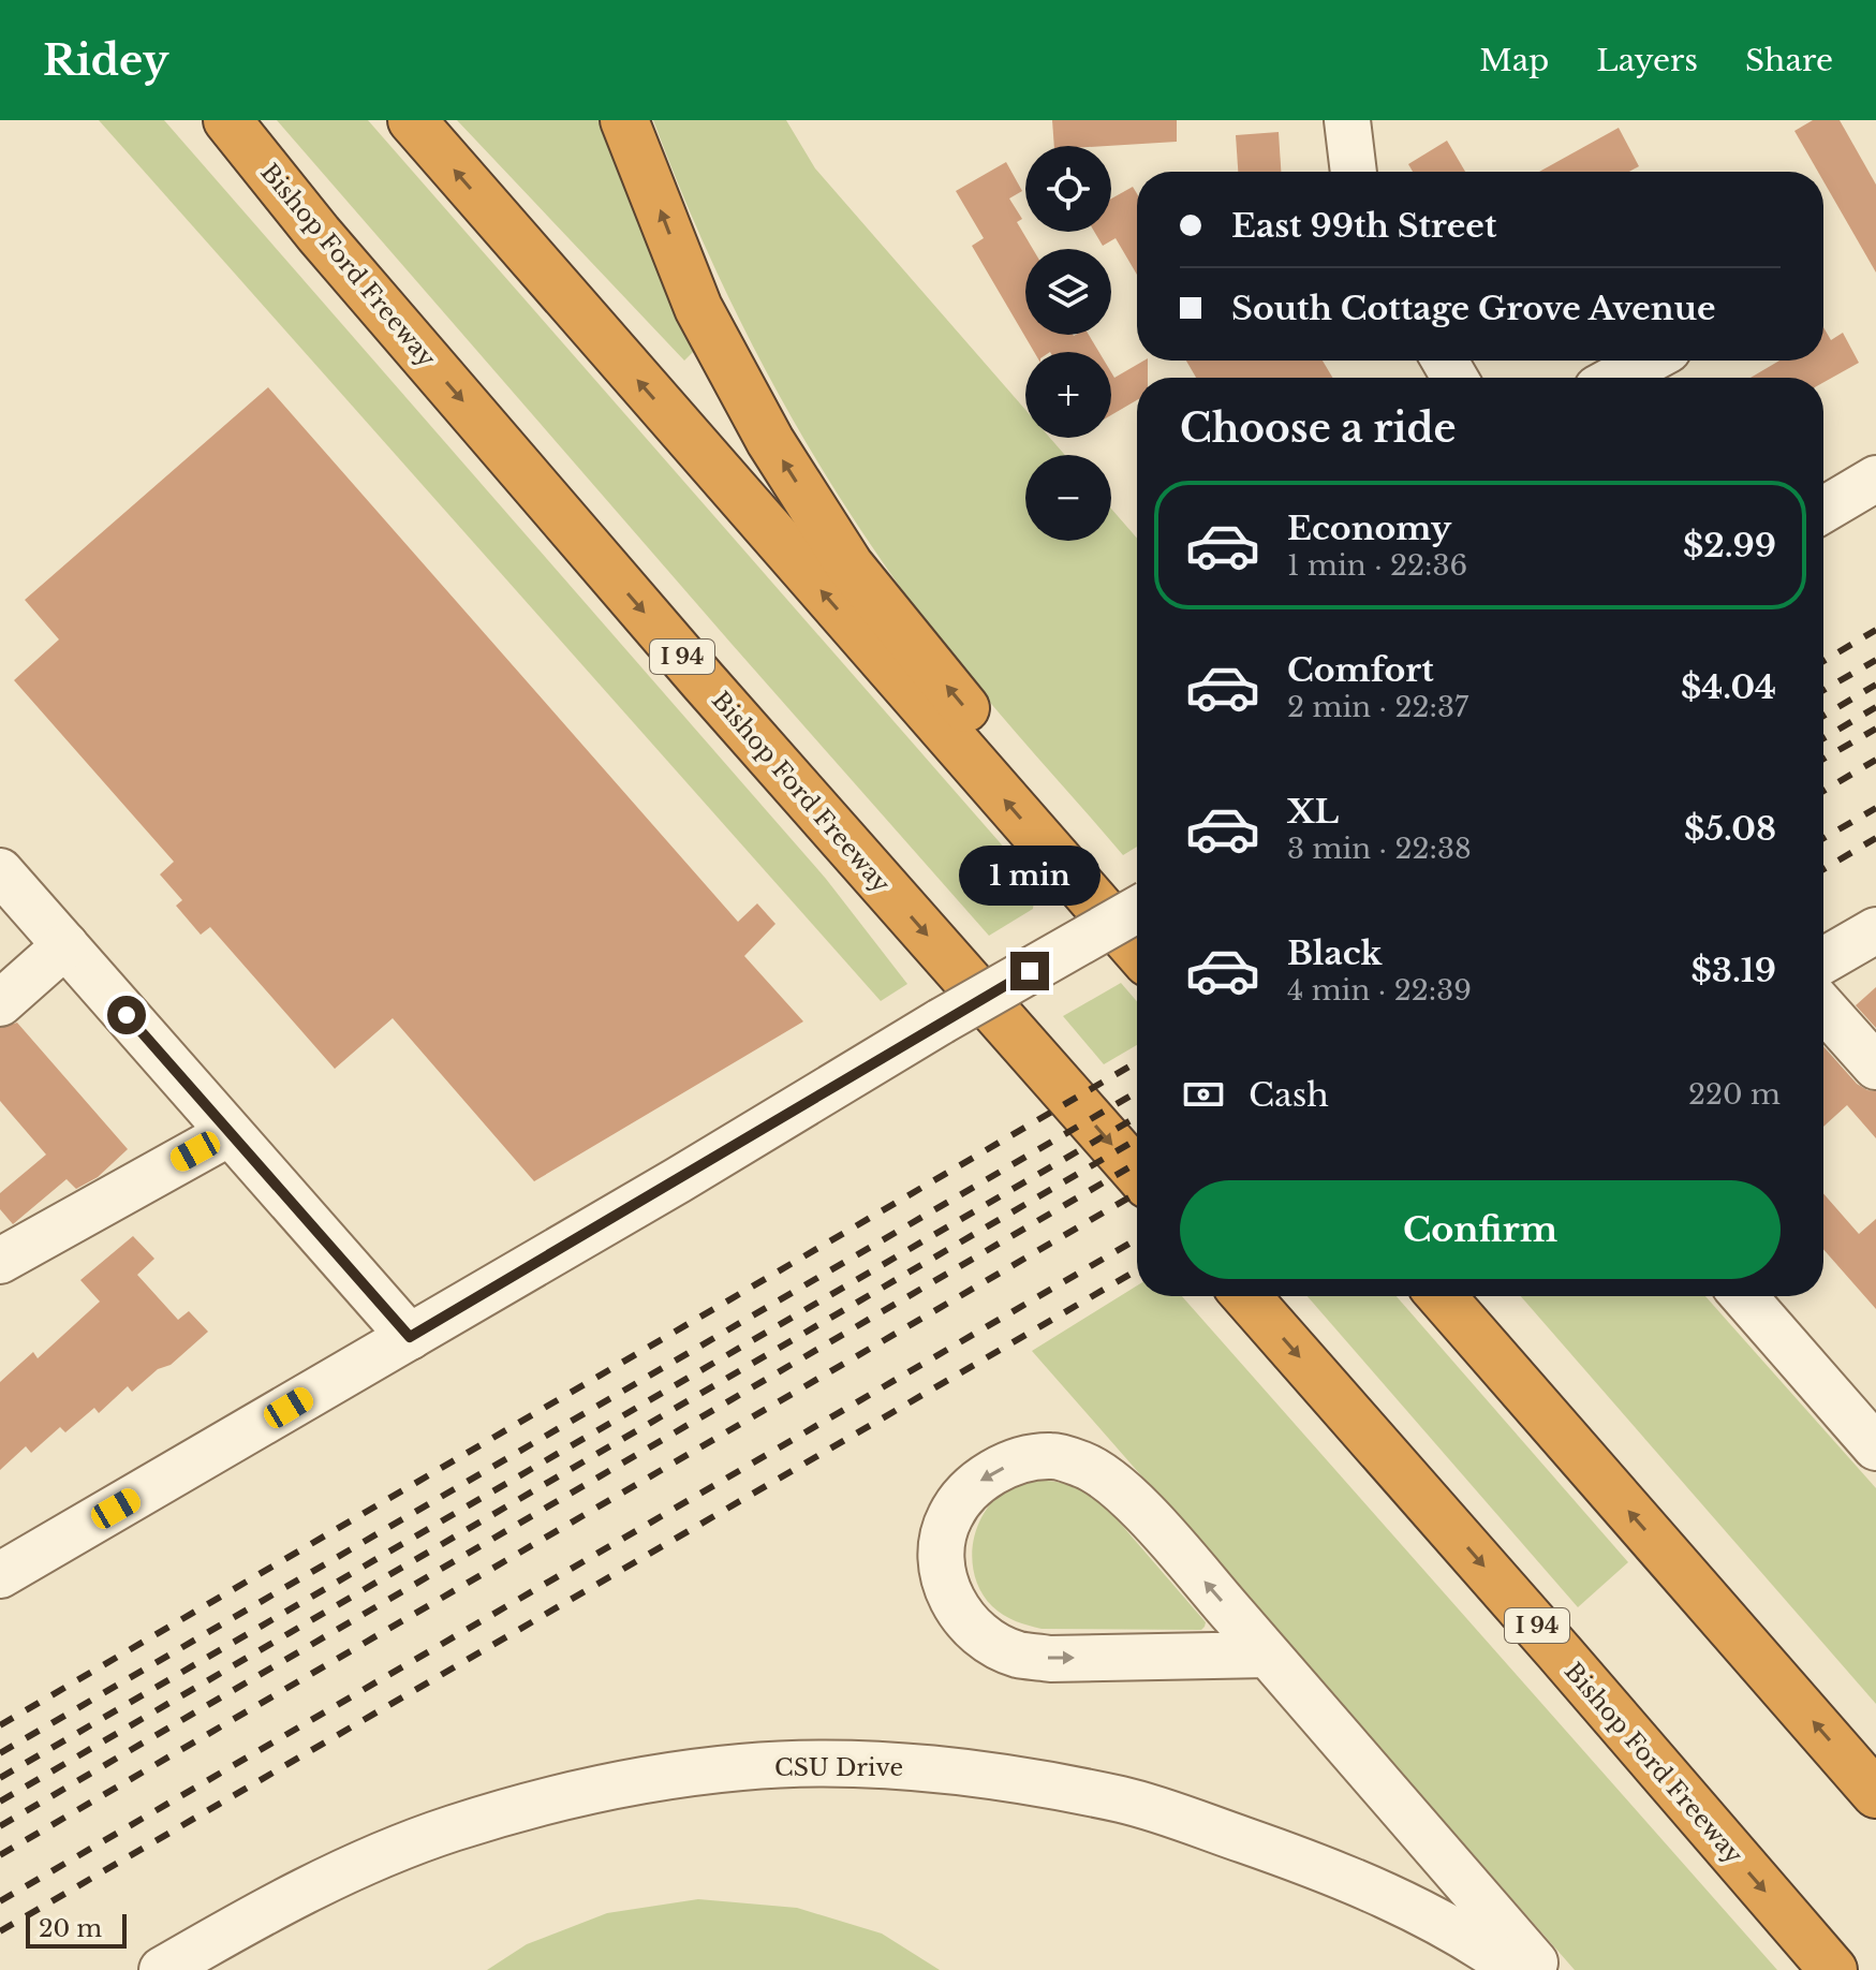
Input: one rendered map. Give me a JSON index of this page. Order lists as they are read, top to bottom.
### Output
{
  "streets": {
    "highway": ["Bishop Ford Freeway", "I 94"],
    "street": ["CSU Drive"]
  },
  "scale_bar": "20 m",
  "page": {
    "header": "Ridey",
    "nav": ["Map", "Layers", "Share"],
    "map_buttons": ["+", "−"],
    "banner": ["East 99th Street", "South Cottage Grove Avenue"],
    "heading": "Choose a ride",
    "list": [
      {
        "name": "Economy",
        "note": "1 min · 22:36",
        "value": "$2.99"
      },
      {
        "name": "Comfort",
        "note": "2 min · 22:37",
        "value": "$4.04"
      },
      {
        "name": "XL",
        "note": "3 min · 22:38",
        "value": "$5.08"
      },
      {
        "name": "Black",
        "note": "4 min · 22:39",
        "value": "$3.19"
      }
    ],
    "bubble": "1 min",
    "pay": ["Cash", "220 m"],
    "buttons": "Confirm",
    "scale": "20 m"
  }
}
